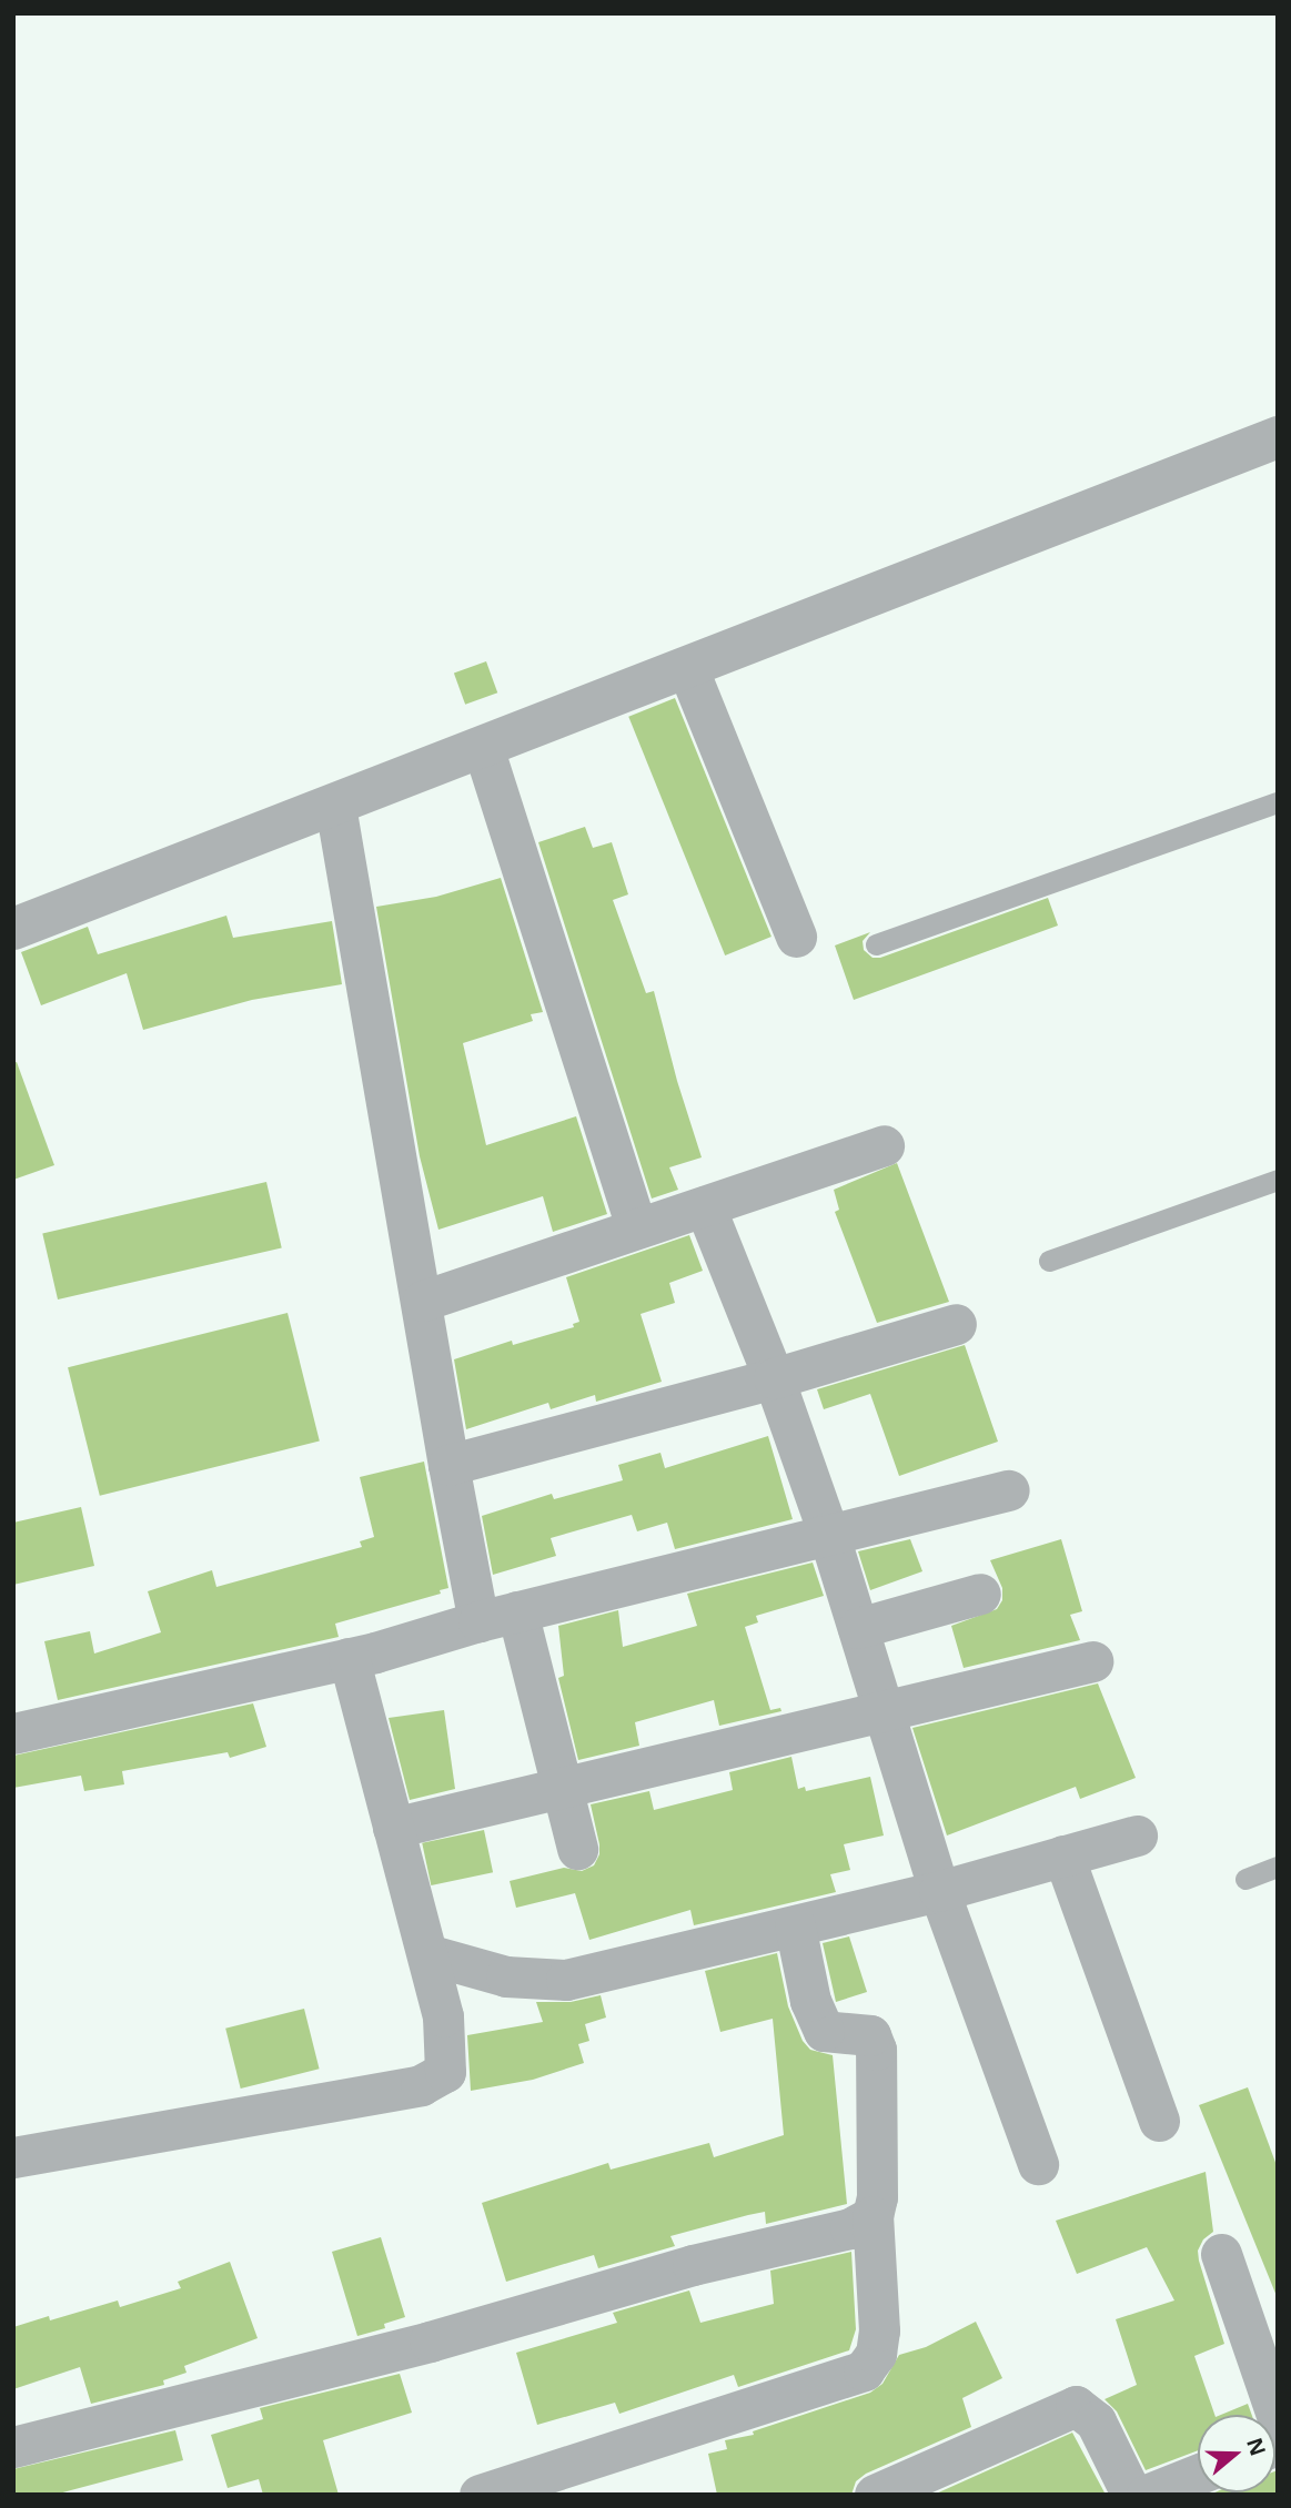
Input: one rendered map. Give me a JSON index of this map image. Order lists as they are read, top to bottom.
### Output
{
  "north": "right"
}
